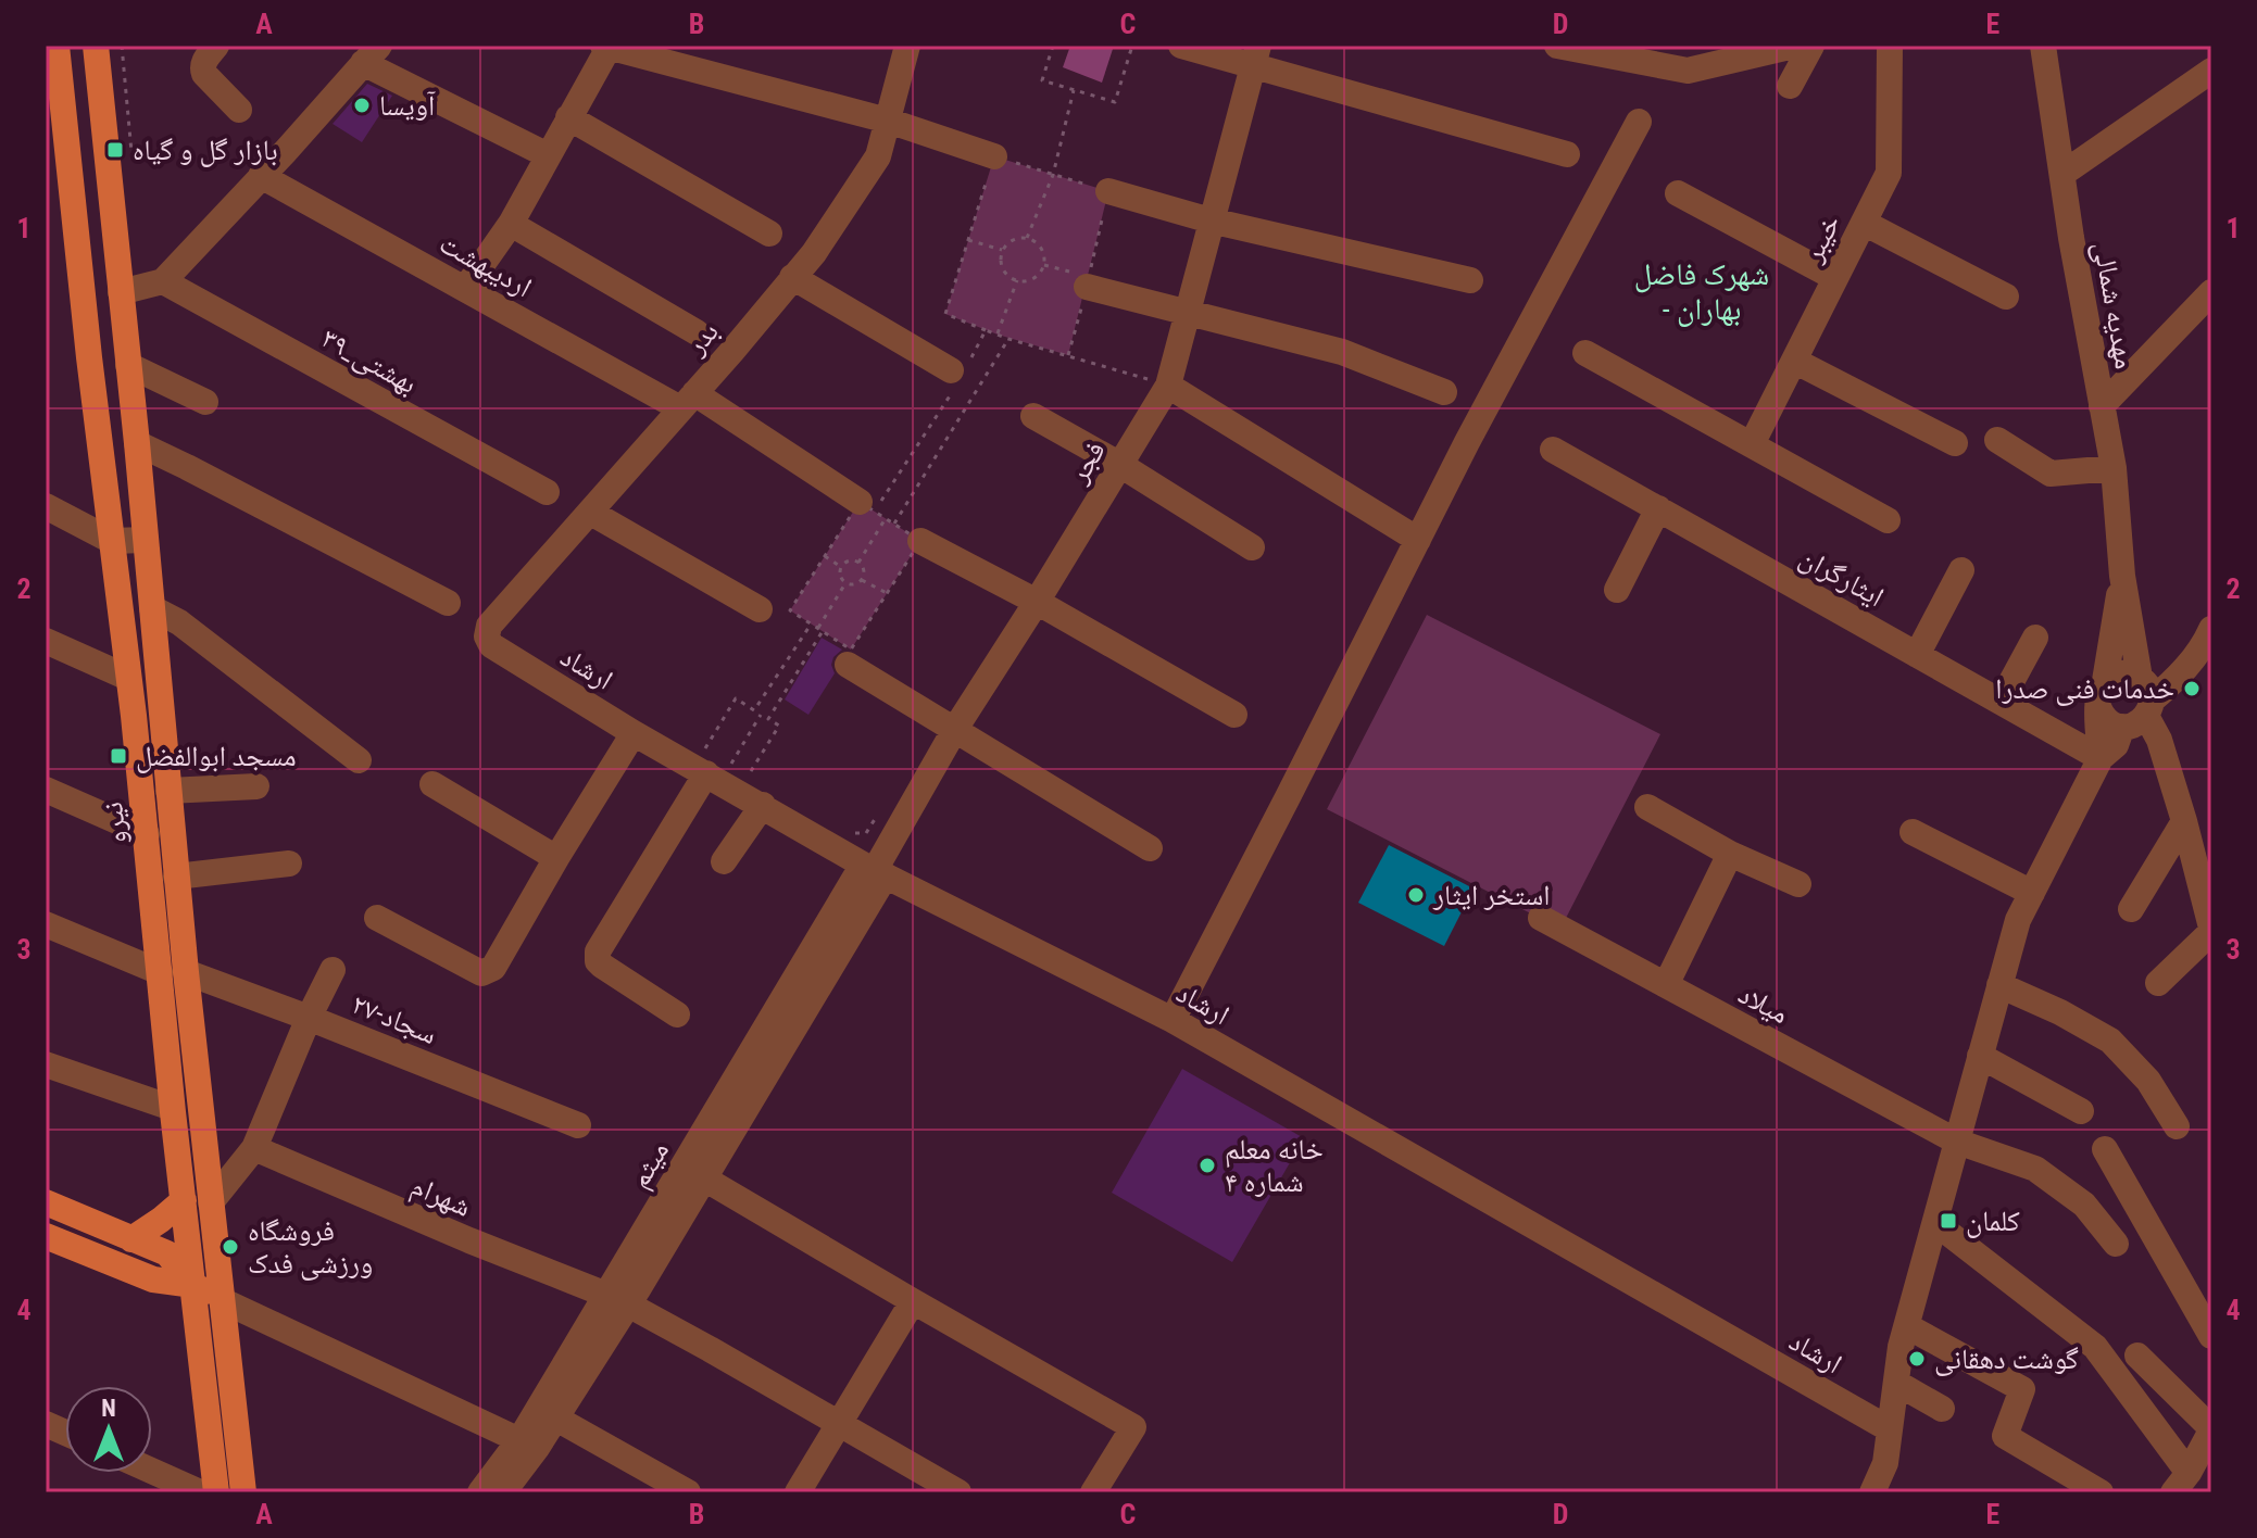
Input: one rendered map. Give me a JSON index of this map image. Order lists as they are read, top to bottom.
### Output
{
  "streets": {
    "main road": ["نیرو"],
    "street": [
      "خیبر",
      "اردیبهشت",
      "مهدیه شمالی",
      "بدر",
      "۳۹_بهشتی",
      "فجر",
      "ایثارگران",
      "ارشاد",
      "میلاد",
      "۲۷-سجاد",
      "میثم",
      "شهرام"
    ]
  },
  "crossings": [
    ["اردیبهشت", "بدر"],
    ["بدر", "ارشاد"],
    ["فجر", "ارشاد"],
    ["فجر", "میثم"],
    ["ارشاد", "میثم"],
    ["نیرو", "۲۷-سجاد"],
    ["میثم", "شهرام"]
  ],
  "districts": ["شهرک فاضل - بهاران"],
  "places": {
    "other": [
      "آویسا",
      "خدمات فنی صدرا",
      "استخر ایثار",
      "خانه معلم شماره ۴",
      "فروشگاه ورزشی فدک",
      "گوشت دهقانی"
    ],
    "transit": ["بازار گل و گیاه", "مسجد ابوالفضل", "کلمان"]
  },
  "north": "top",
  "grid": {
    "columns": [
      "A",
      "B",
      "C",
      "D",
      "E"
    ],
    "rows": [
      "1",
      "2",
      "3",
      "4"
    ]
  }
}
